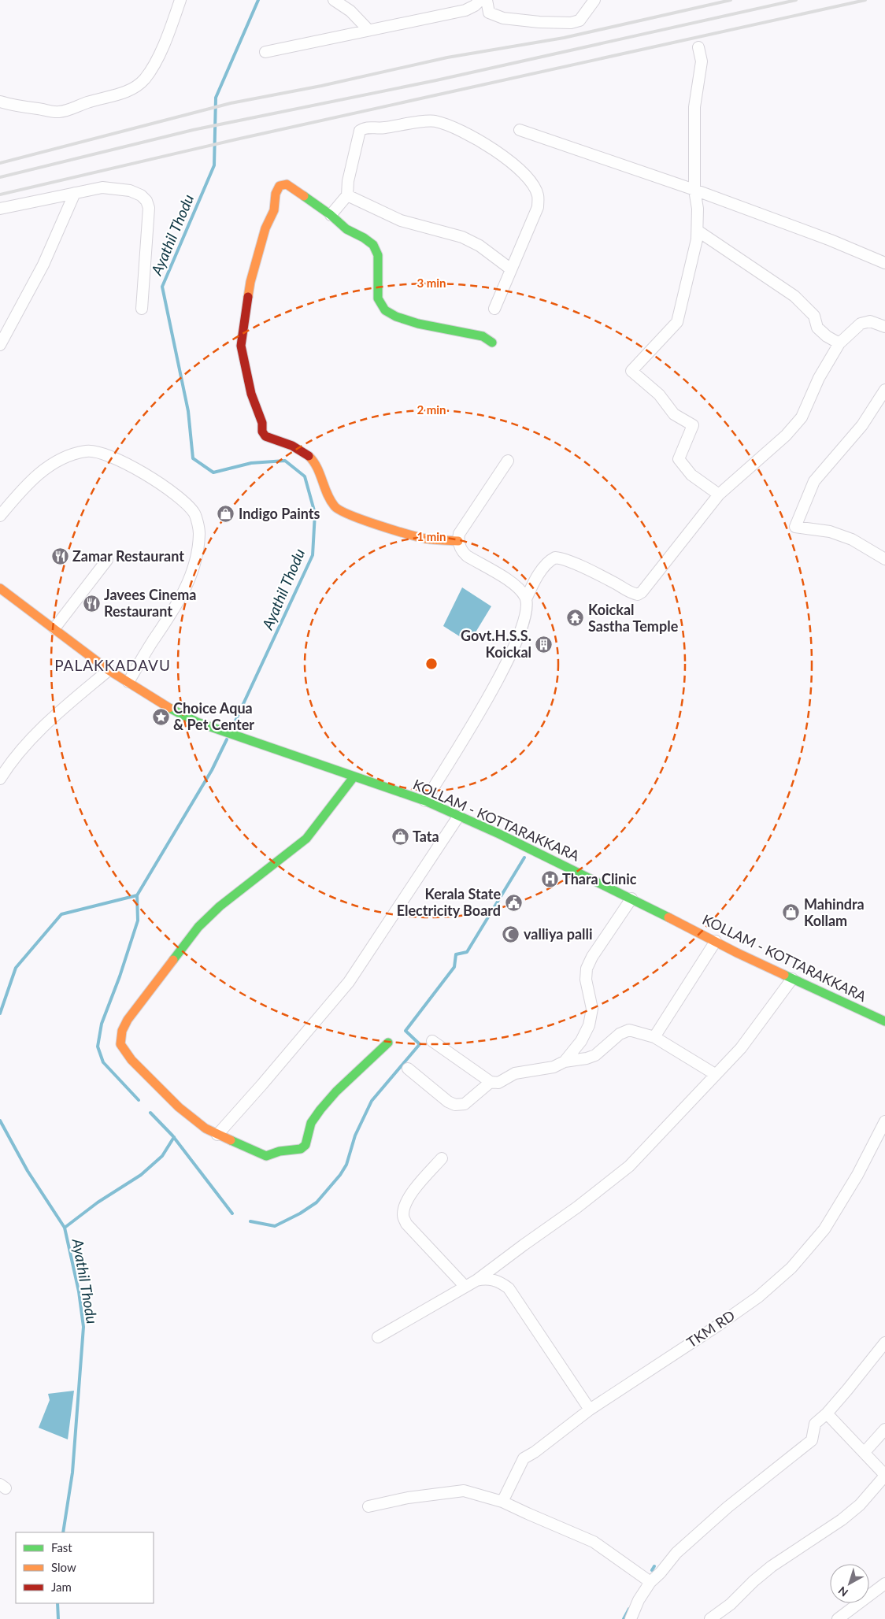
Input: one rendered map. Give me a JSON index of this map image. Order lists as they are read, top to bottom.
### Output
{
  "streets": {
    "street": ["KOLLAM - KOTTARAKKARA", "TKM RD"]
  },
  "districts": ["PALAKKADAVU"],
  "water": ["Ayathil Thodu"],
  "places": {
    "shop": ["Indigo Paints", "Tata", "Mahindra Kollam"],
    "restaurant": ["Zamar Restaurant", "Javees Cinema Restaurant"],
    "temple": ["Koickal Sastha Temple"],
    "building": ["Govt.H.S.S. Koickal"],
    "place": ["Choice Aqua & Pet Center"],
    "hospital": ["Thara Clinic"],
    "public building": ["Kerala State Electricity Board"],
    "mosque": ["valliya palli"]
  },
  "legend": ["Fast", "Slow", "Jam"],
  "north": "bottom left",
  "rings": ["3 min", "2 min", "1 min"]
}
